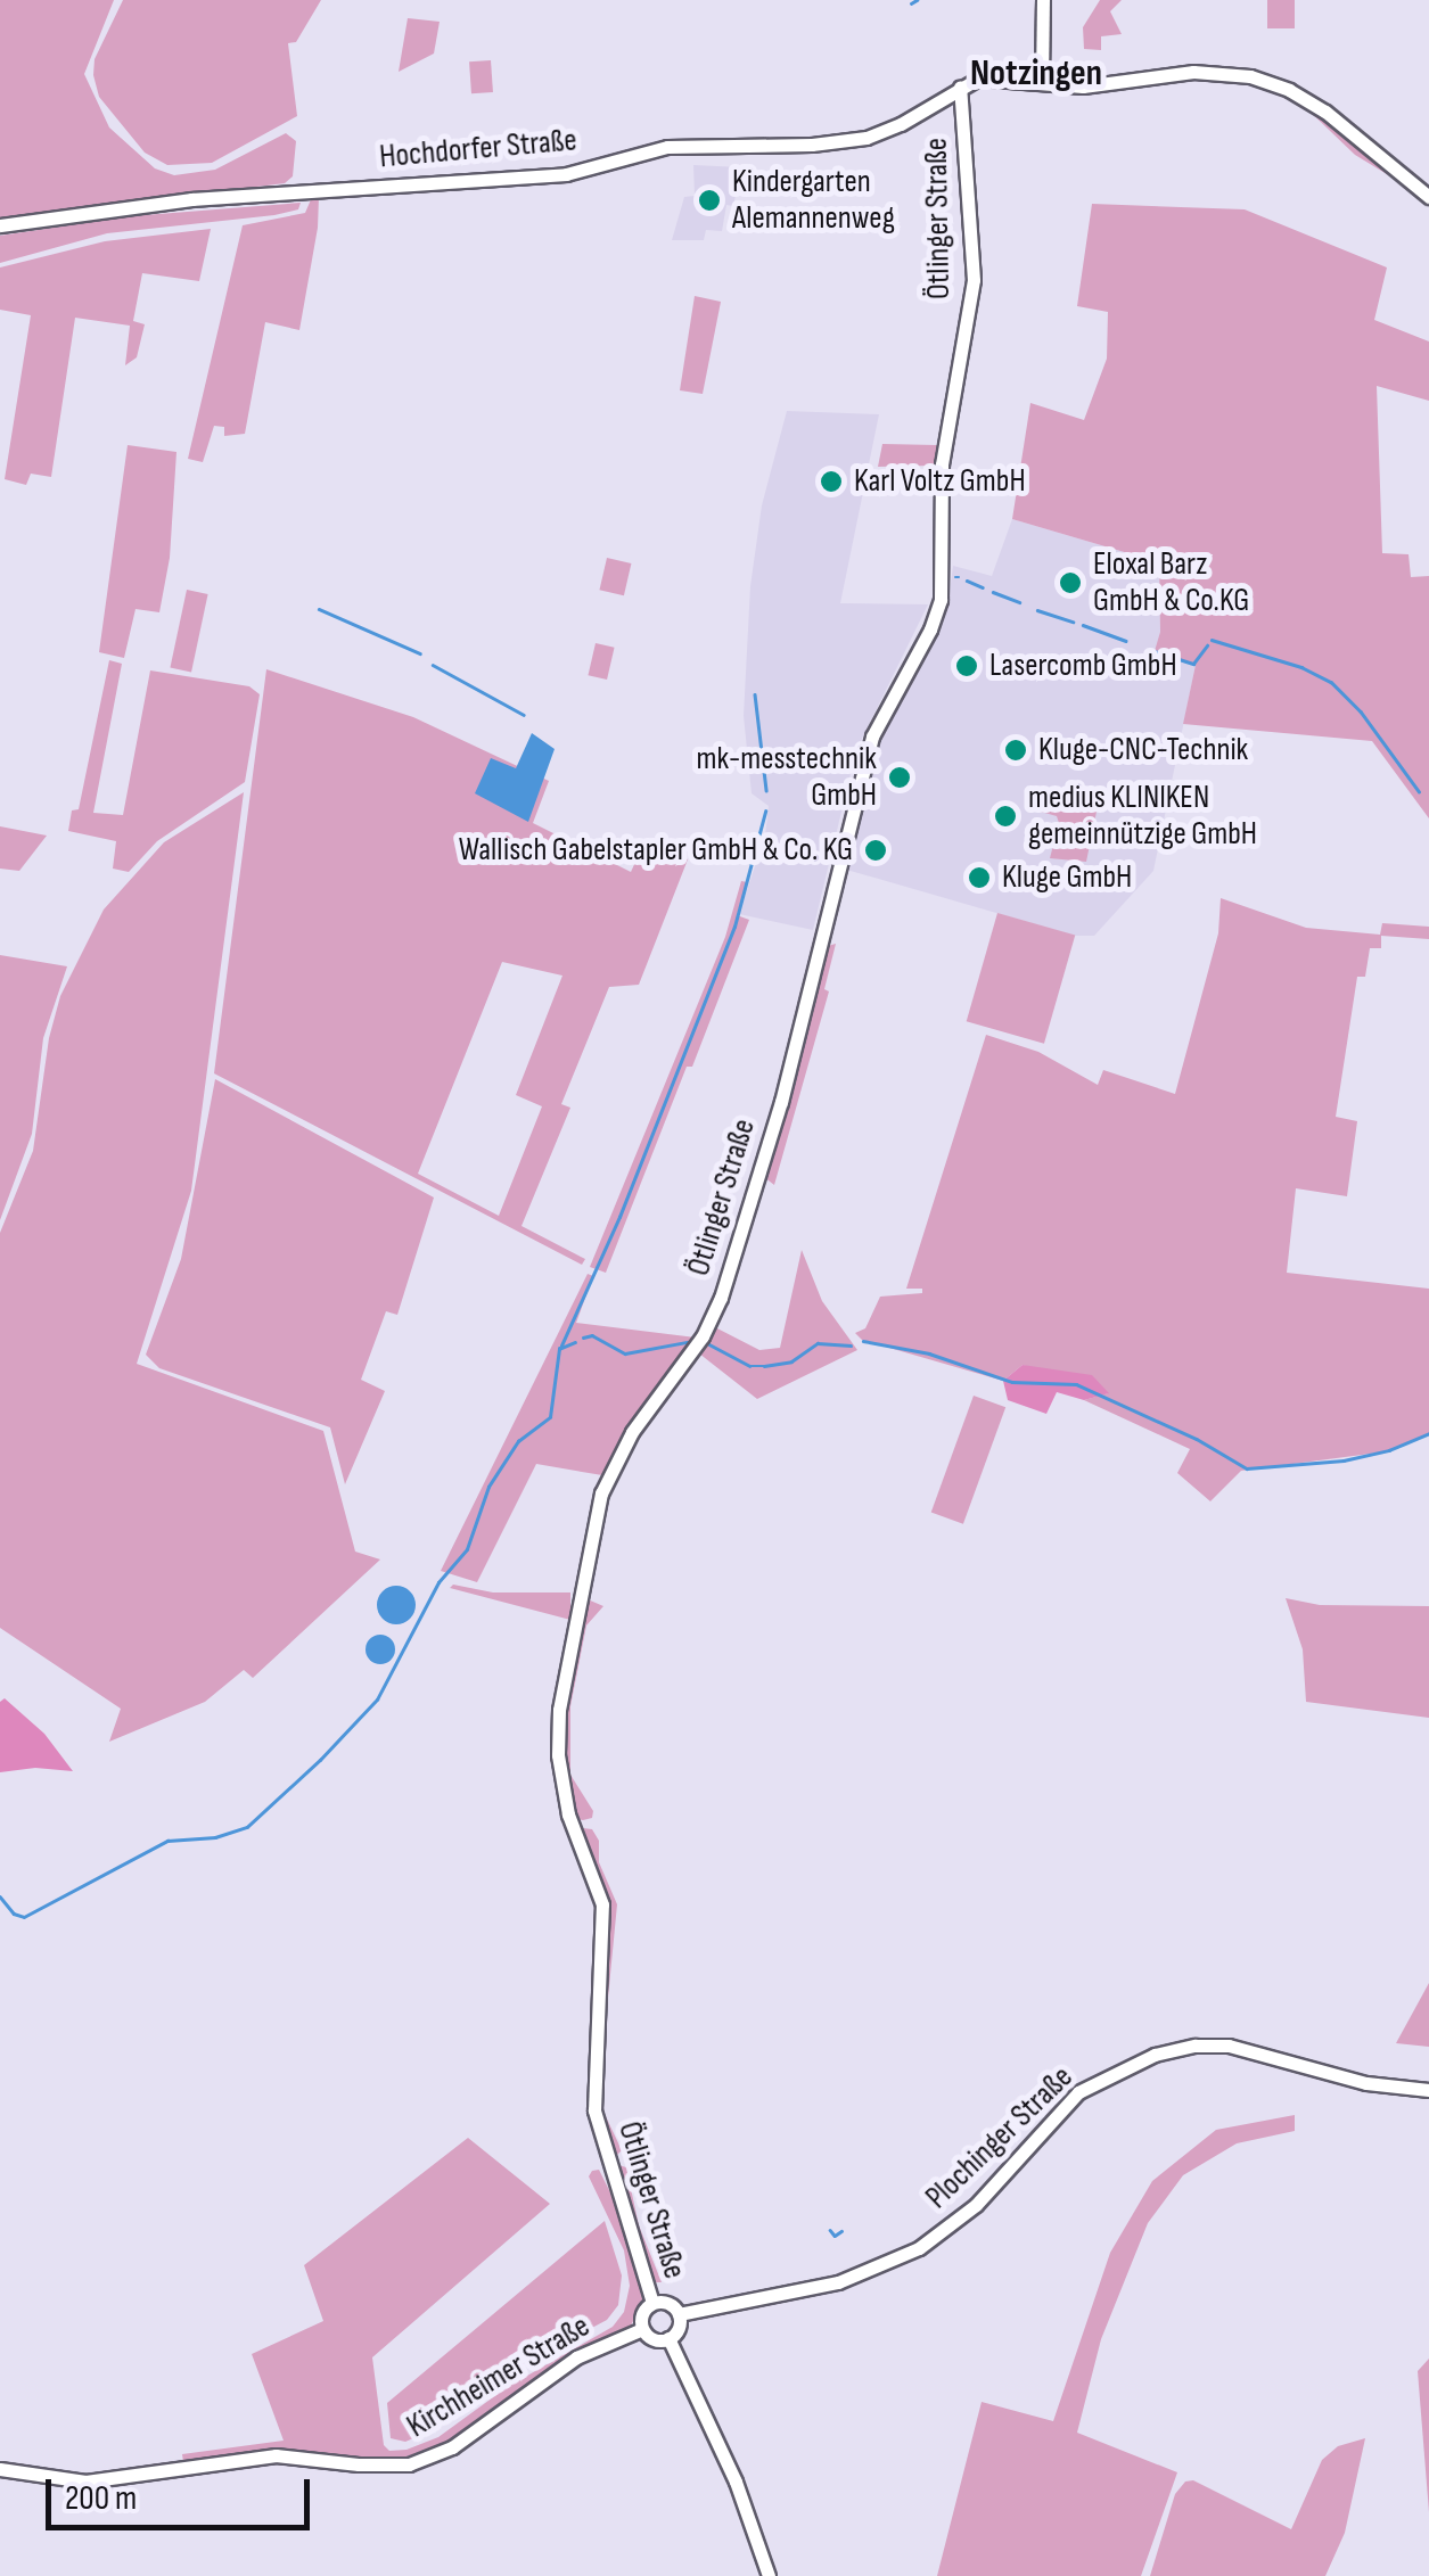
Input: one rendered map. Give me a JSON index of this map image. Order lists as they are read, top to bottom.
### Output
{
  "streets": {
    "main road": [
      "Hochdorfer Straße",
      "Ötlinger Straße",
      "Plochinger Straße",
      "Kirchheimer Straße"
    ]
  },
  "crossings": [
    ["Hochdorfer Straße", "Ötlinger Straße"],
    ["Ötlinger Straße", "Plochinger Straße"],
    ["Ötlinger Straße", "Kirchheimer Straße"],
    ["Plochinger Straße", "Kirchheimer Straße"]
  ],
  "districts": ["Notzingen"],
  "places": [
    "Kindergarten Alemannenweg",
    "Karl Voltz GmbH",
    "Eloxal Barz GmbH & Co.KG",
    "Lasercomb GmbH",
    "Kluge-CNC-Technik",
    "mk-messtechnik GmbH",
    "medius KLINIKEN gemeinnützige GmbH",
    "Wallisch Gabelstapler GmbH & Co. KG",
    "Kluge GmbH"
  ],
  "scale_bar": "200 m"
}
